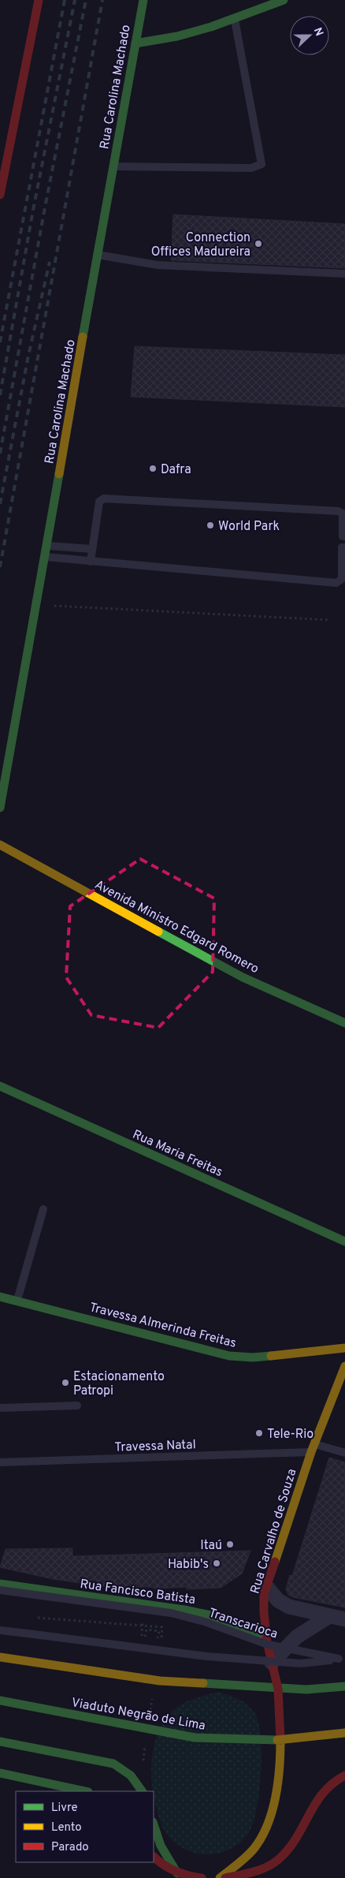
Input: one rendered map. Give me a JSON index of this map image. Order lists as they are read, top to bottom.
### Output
{
  "streets": {
    "main road": [
      "Rua Carolina Machado",
      "Avenida Ministro Edgard Romero",
      "Rua Maria Freitas",
      "Travessa Almerinda Freitas",
      "Rua Carvalho de Souza",
      "Rua Fancisco Batista",
      "Viaduto Negrão de Lima"
    ],
    "lane": ["Travessa Natal", "Transcarioca"]
  },
  "crossings": [
    ["Travessa Natal", "Rua Carvalho de Souza"],
    ["Rua Carvalho de Souza", "Rua Fancisco Batista"]
  ],
  "places": [
    "Connection Offices Madureira",
    "Dafra",
    "World Park",
    "Estacionamento Patropi",
    "Tele-Rio",
    "Itaú",
    "Habib's"
  ],
  "legend": ["Livre", "Lento", "Parado"],
  "north": "right"
}
